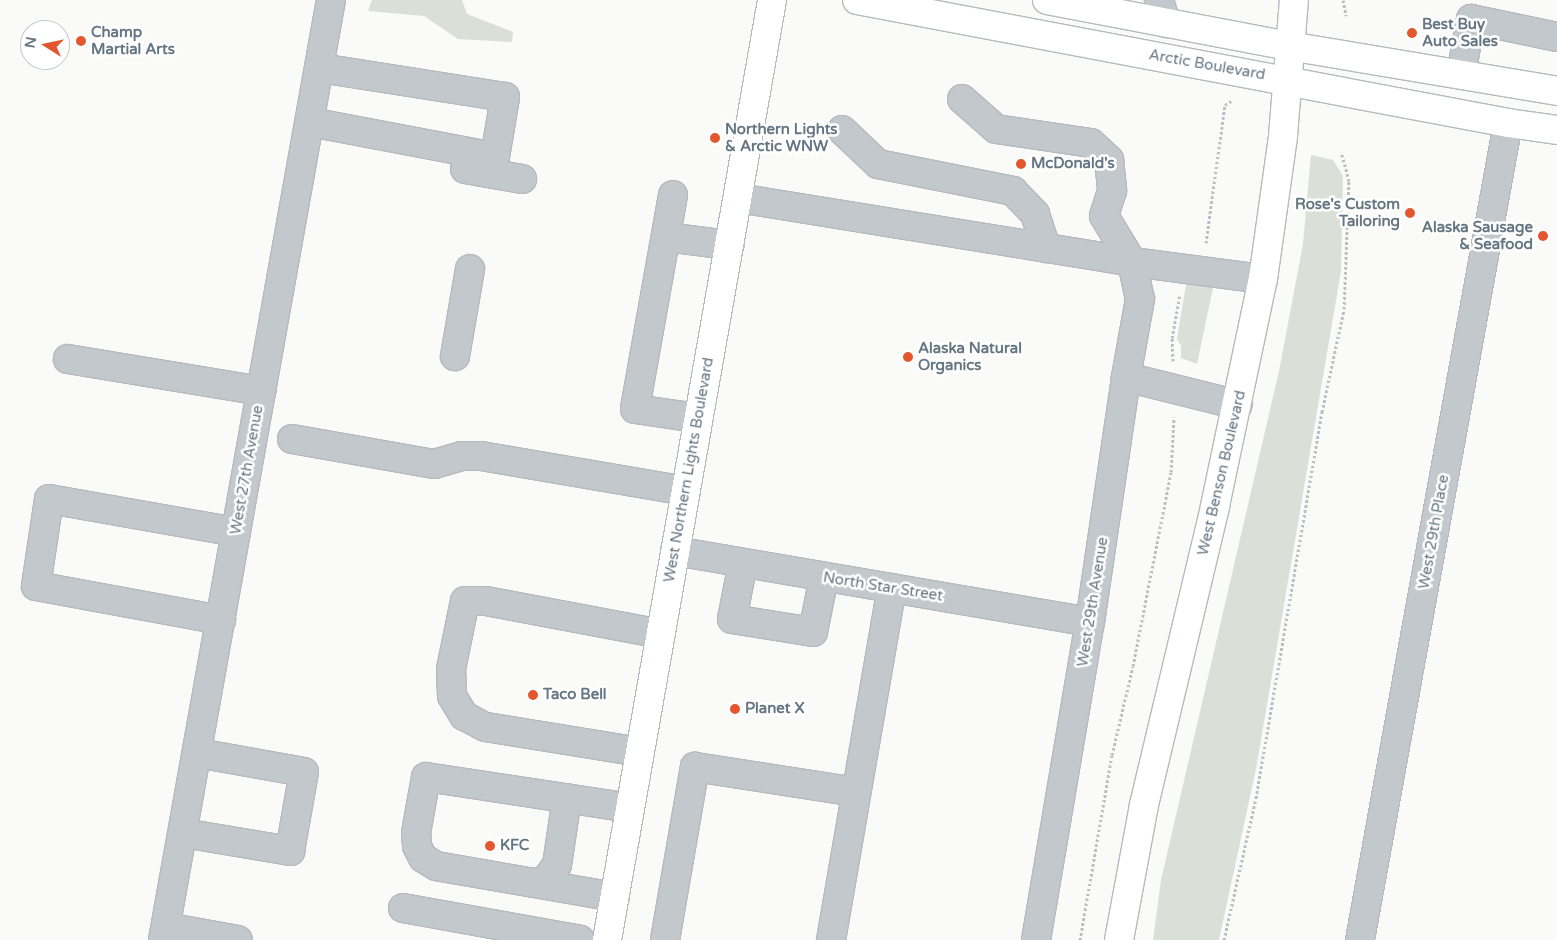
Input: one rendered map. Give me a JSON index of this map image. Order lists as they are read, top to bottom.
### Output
{
  "streets": {
    "main road": ["Arctic Boulevard", "West Northern Lights Boulevard", "West Benson Boulevard"],
    "street": [
      "West 27th Avenue",
      "West 29th Place",
      "North Star Street",
      "West 29th Avenue"
    ]
  },
  "crossings": [
    ["Arctic Boulevard", "West Benson Boulevard"],
    ["Arctic Boulevard", "West 29th Place"],
    ["West Northern Lights Boulevard", "North Star Street"],
    ["North Star Street", "West 29th Avenue"]
  ],
  "places": [
    "Best Buy Auto Sales",
    "Champ Martial Arts",
    "Northern Lights & Arctic WNW",
    "McDonald's",
    "Rose's Custom Tailoring",
    "Alaska Sausage & Seafood",
    "Alaska Natural Organics",
    "Taco Bell",
    "Planet X",
    "KFC"
  ],
  "north": "left"
}
